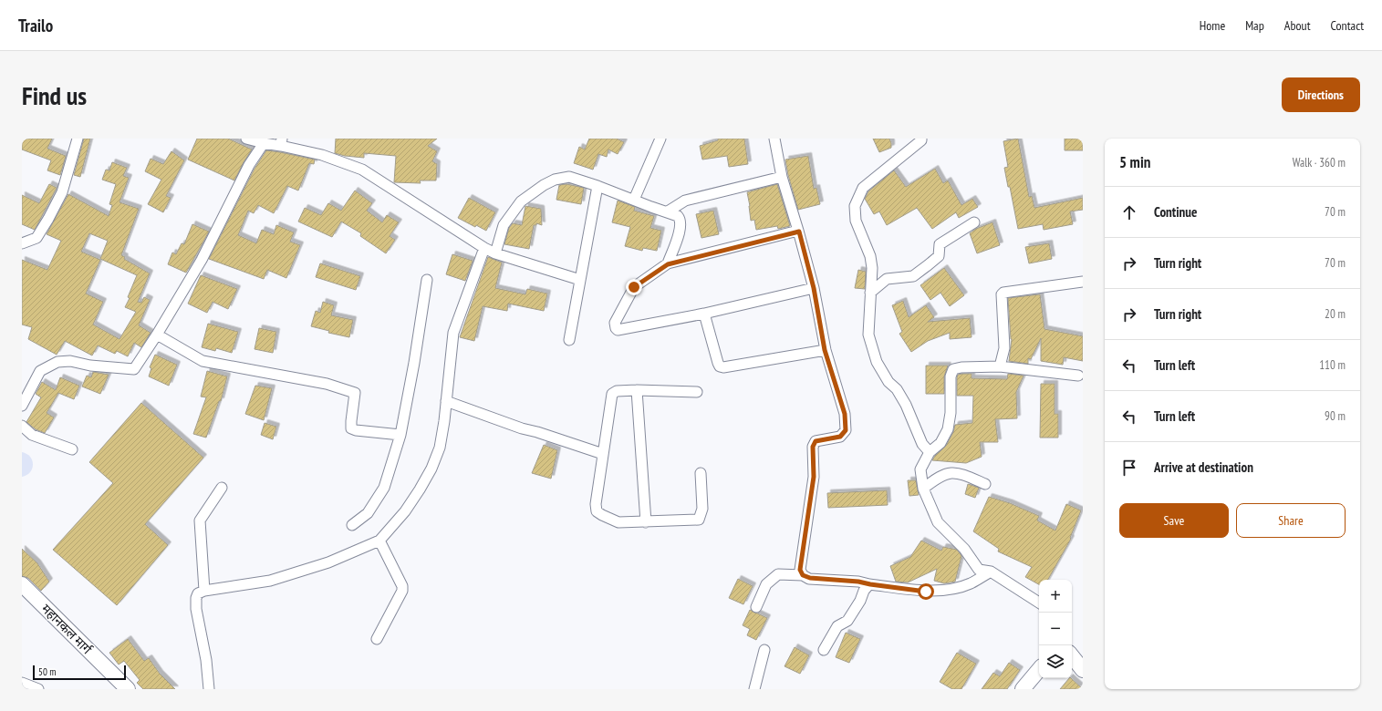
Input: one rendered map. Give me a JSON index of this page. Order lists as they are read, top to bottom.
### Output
{
  "streets": {
    "main road": ["महानकल मार्ग"]
  },
  "scale_bar": "50 m",
  "page": {
    "header": "Trailo",
    "nav": [
      "Home",
      "Map",
      "About",
      "Contact"
    ],
    "buttons": [
      "Directions",
      ["Save", "Share"]
    ],
    "title": "Find us",
    "heading": ["5 min", "Walk · 360 m"],
    "list": [
      ["Continue", "70 m"],
      ["Turn right", "70 m"],
      ["Turn right", "20 m"],
      ["Turn left", "110 m"],
      ["Turn left", "90 m"],
      "Arrive at destination"
    ],
    "map_buttons": ["+", "−"],
    "scale": "50 m"
  }
}
